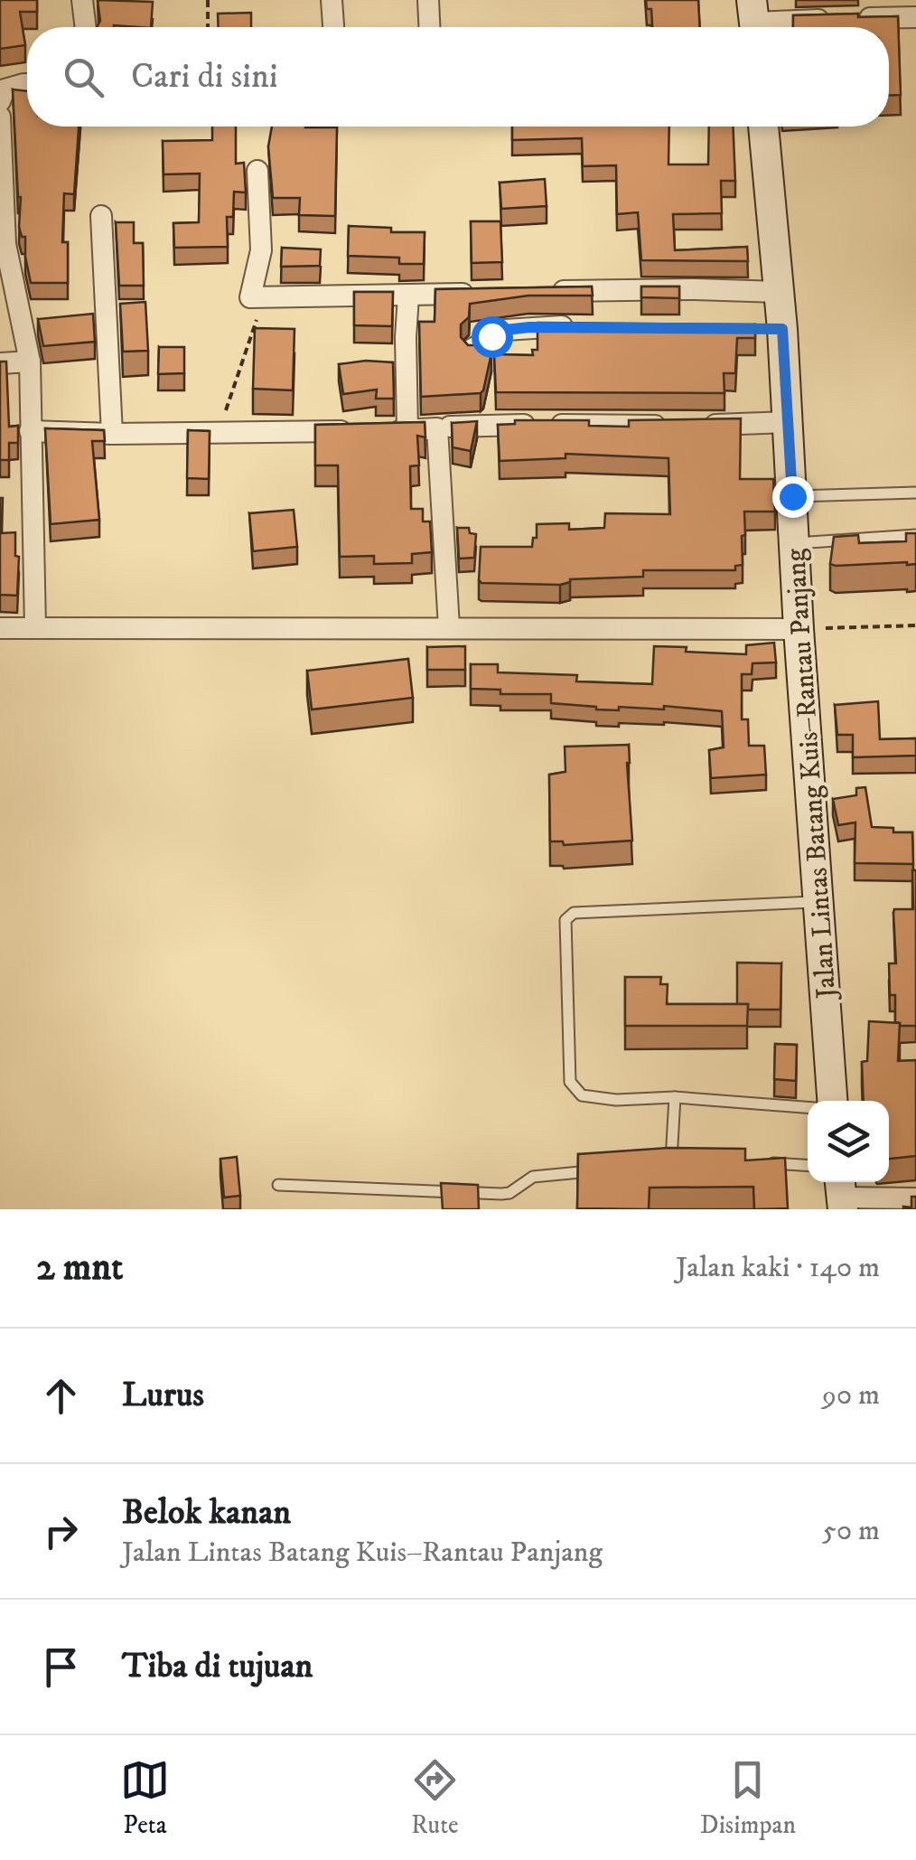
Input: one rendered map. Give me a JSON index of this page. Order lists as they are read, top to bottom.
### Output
{
  "streets": {
    "main road": ["Jalan Lintas Batang Kuis–Rantau Panjang"]
  },
  "page": {
    "search": "Cari di sini",
    "heading": ["2 mnt", "Jalan kaki · 140 m"],
    "list": [
      ["Lurus", "90 m"],
      ["Belok kanan", "Jalan Lintas Batang Kuis–Rantau Panjang", "50 m"],
      "Tiba di tujuan"
    ],
    "nav": ["Peta", "Rute", "Disimpan"]
  }
}
